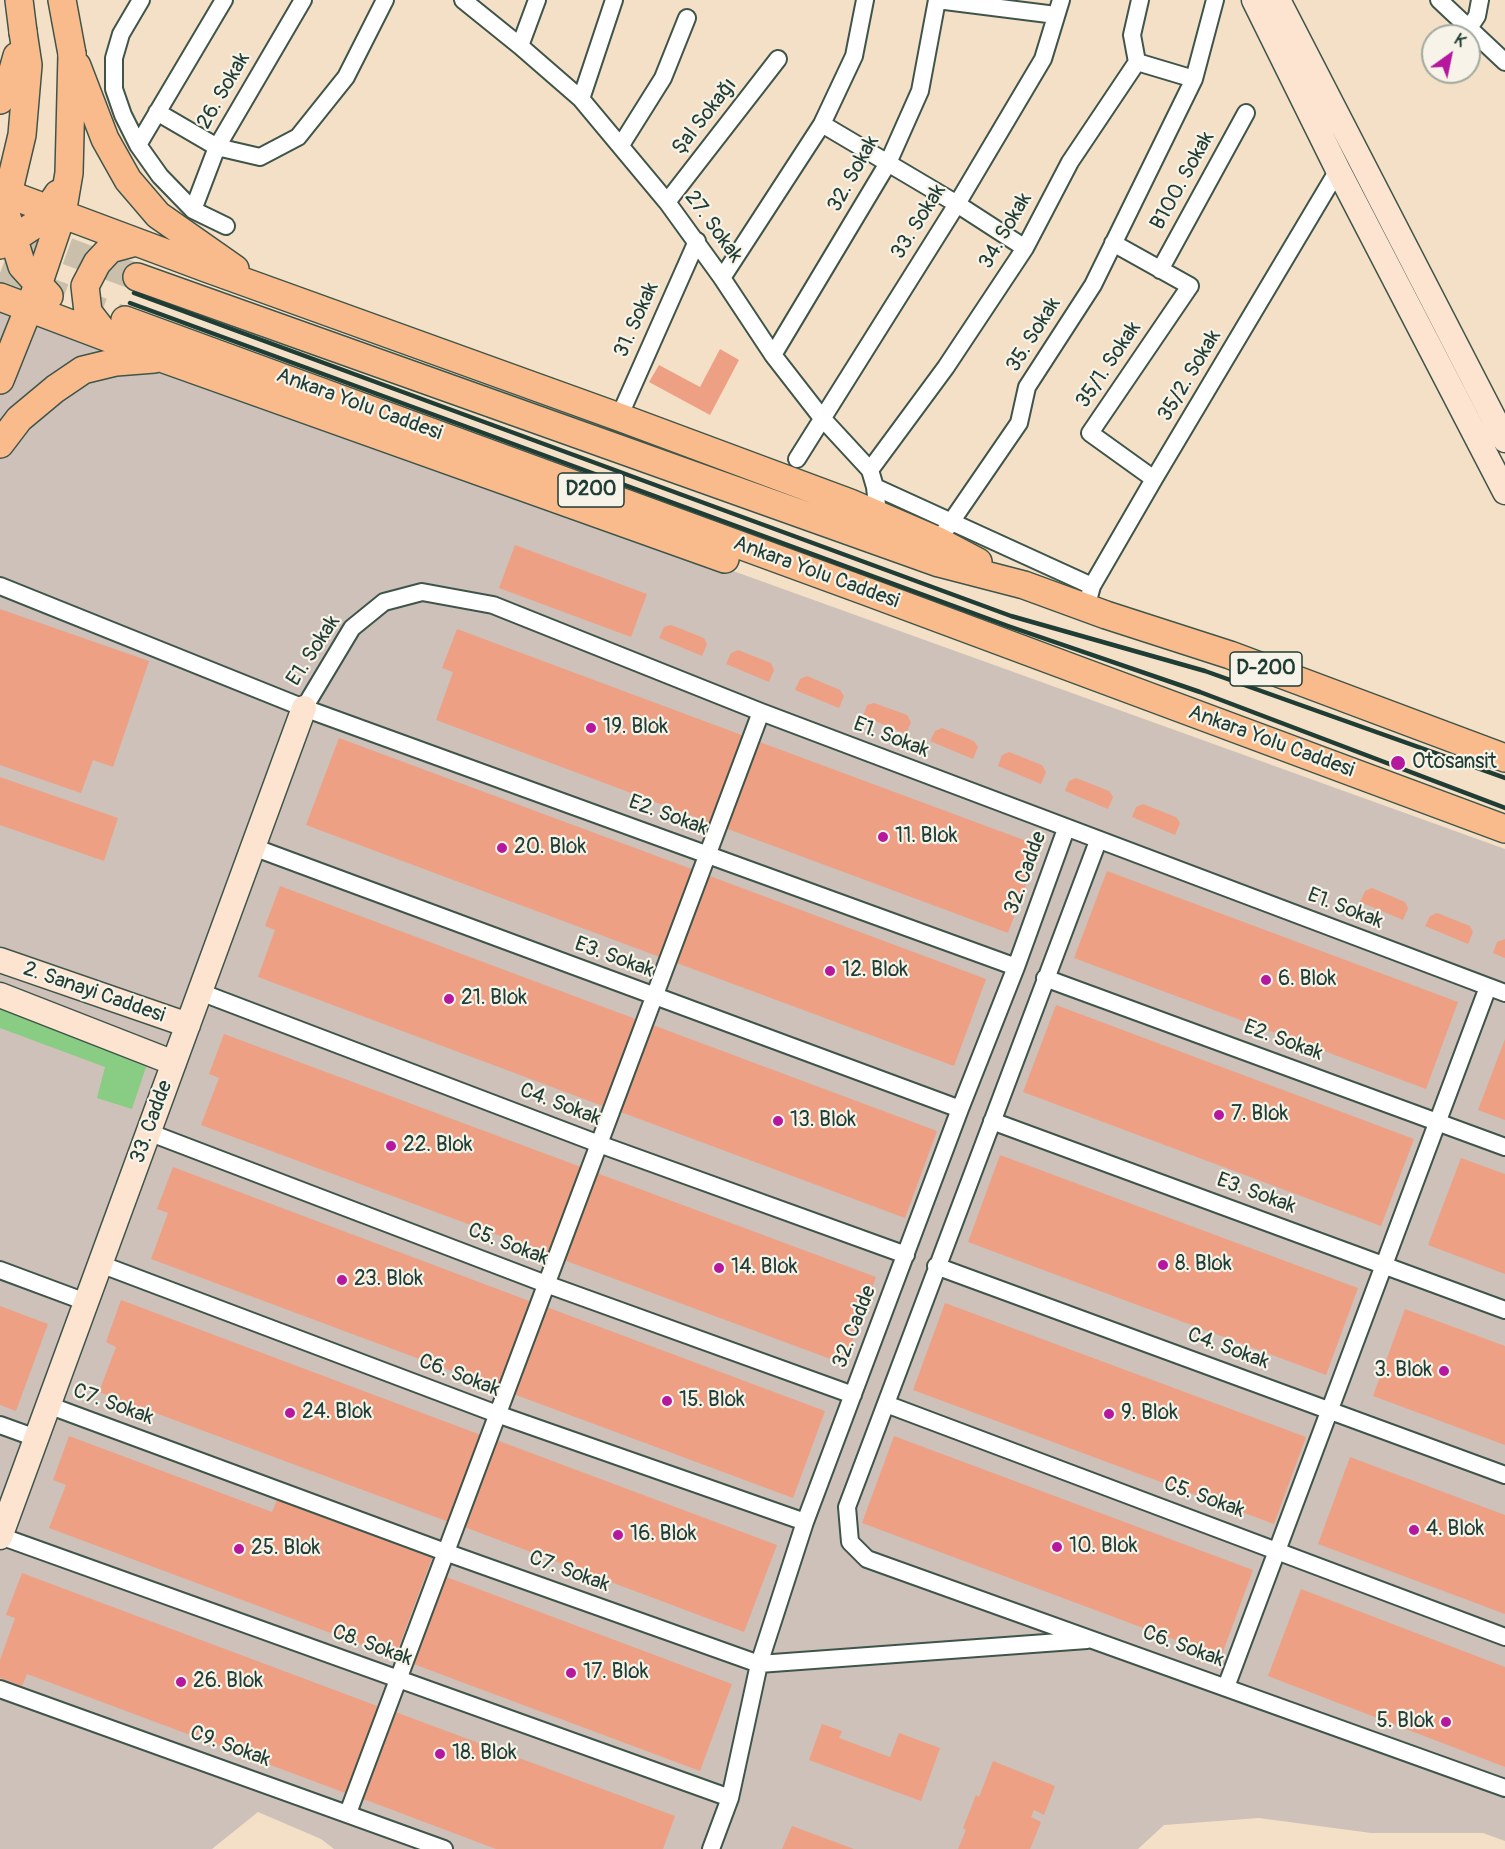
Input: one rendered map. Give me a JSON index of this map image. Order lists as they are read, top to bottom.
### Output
{
  "streets": {
    "main road": [
      "Ankara Yolu Caddesi",
      "D200",
      "D-200",
      "2. Sanayi Caddesi",
      "33. Cadde"
    ],
    "street": [
      "26. Sokak",
      "Şal Sokağı",
      "32. Sokak",
      "B100. Sokak",
      "33. Sokak",
      "27. Sokak",
      "34. Sokak",
      "31. Sokak",
      "35. Sokak",
      "35/1. Sokak",
      "35/2. Sokak",
      "E1. Sokak",
      "E2. Sokak",
      "32. Cadde",
      "E3. Sokak",
      "C4. Sokak",
      "C5. Sokak",
      "C6. Sokak",
      "C7. Sokak",
      "C8. Sokak",
      "C9. Sokak"
    ]
  },
  "crossings": [
    ["Şal Sokağı", "27. Sokak"],
    ["32. Sokak", "27. Sokak"],
    ["B100. Sokak", "35/1. Sokak"],
    ["33. Sokak", "27. Sokak"],
    ["27. Sokak", "34. Sokak"],
    ["27. Sokak", "31. Sokak"],
    ["35/1. Sokak", "35/2. Sokak"],
    ["35/2. Sokak", "D-200"],
    ["D200", "D-200"],
    ["E1. Sokak", "E2. Sokak"],
    ["E1. Sokak", "32. Cadde"],
    ["E1. Sokak", "33. Cadde"],
    ["E2. Sokak", "32. Cadde"],
    ["E2. Sokak", "33. Cadde"],
    ["32. Cadde", "E3. Sokak"],
    ["32. Cadde", "C4. Sokak"],
    ["32. Cadde", "C5. Sokak"],
    ["32. Cadde", "C6. Sokak"],
    ["32. Cadde", "C7. Sokak"],
    ["32. Cadde", "C8. Sokak"],
    ["E3. Sokak", "33. Cadde"],
    ["2. Sanayi Caddesi", "33. Cadde"],
    ["C4. Sokak", "33. Cadde"],
    ["33. Cadde", "C5. Sokak"],
    ["33. Cadde", "C6. Sokak"],
    ["33. Cadde", "C7. Sokak"],
    ["33. Cadde", "C8. Sokak"],
    ["C5. Sokak", "C6. Sokak"],
    ["C6. Sokak", "C7. Sokak"]
  ],
  "places": [
    "19. Blok",
    "Otosansit",
    "11. Blok",
    "20. Blok",
    "12. Blok",
    "6. Blok",
    "21. Blok",
    "7. Blok",
    "13. Blok",
    "22. Blok",
    "8. Blok",
    "14. Blok",
    "23. Blok",
    "3. Blok",
    "15. Blok",
    "24. Blok",
    "9. Blok",
    "4. Blok",
    "16. Blok",
    "10. Blok",
    "25. Blok",
    "17. Blok",
    "26. Blok",
    "5. Blok",
    "18. Blok"
  ],
  "north": "top right"
}
